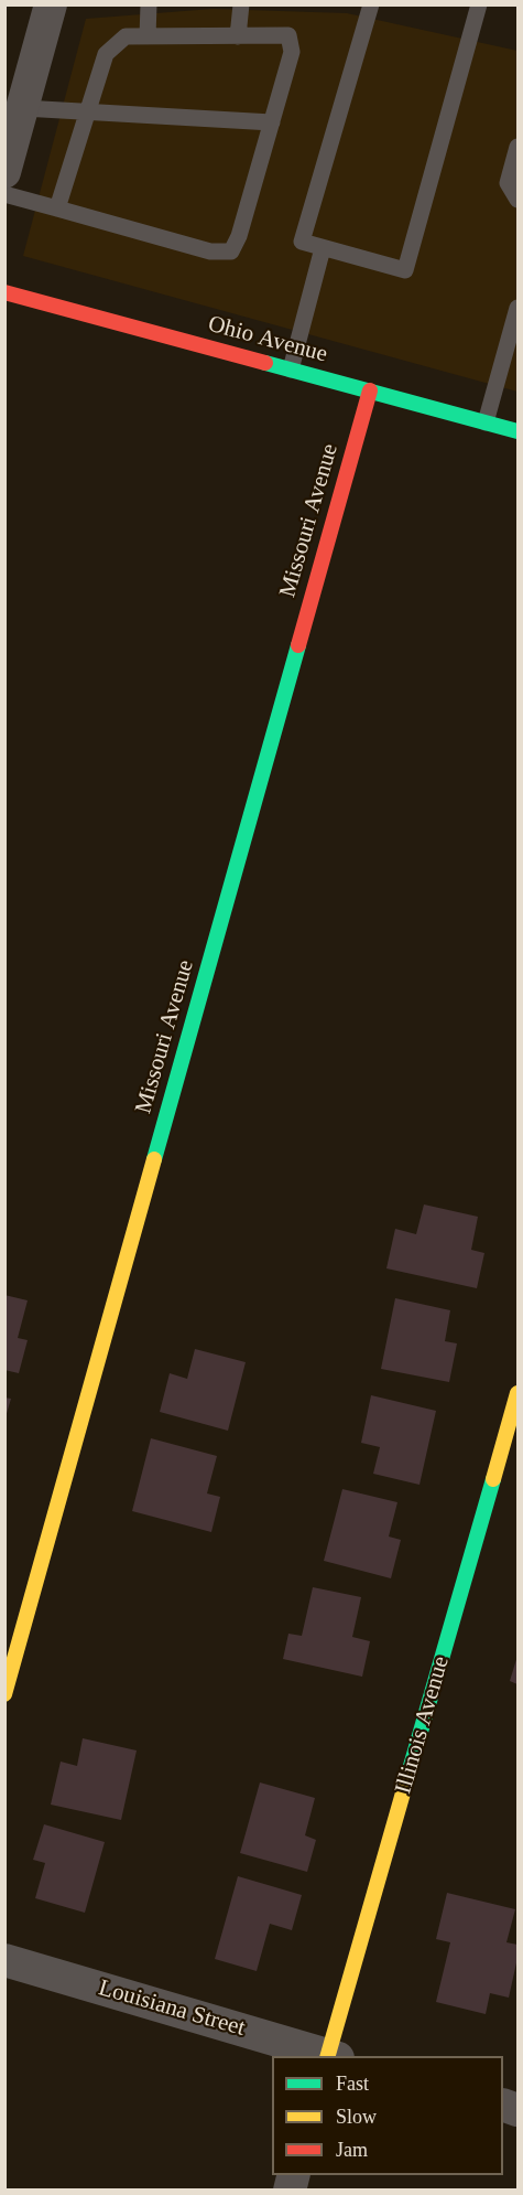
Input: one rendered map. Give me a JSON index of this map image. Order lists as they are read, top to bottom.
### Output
{
  "streets": {
    "street": [
      "Ohio Avenue",
      "Missouri Avenue",
      "Illinois Avenue",
      "Louisiana Street"
    ]
  },
  "crossings": [
    ["Ohio Avenue", "Missouri Avenue"]
  ],
  "legend": ["Fast", "Slow", "Jam"]
}
